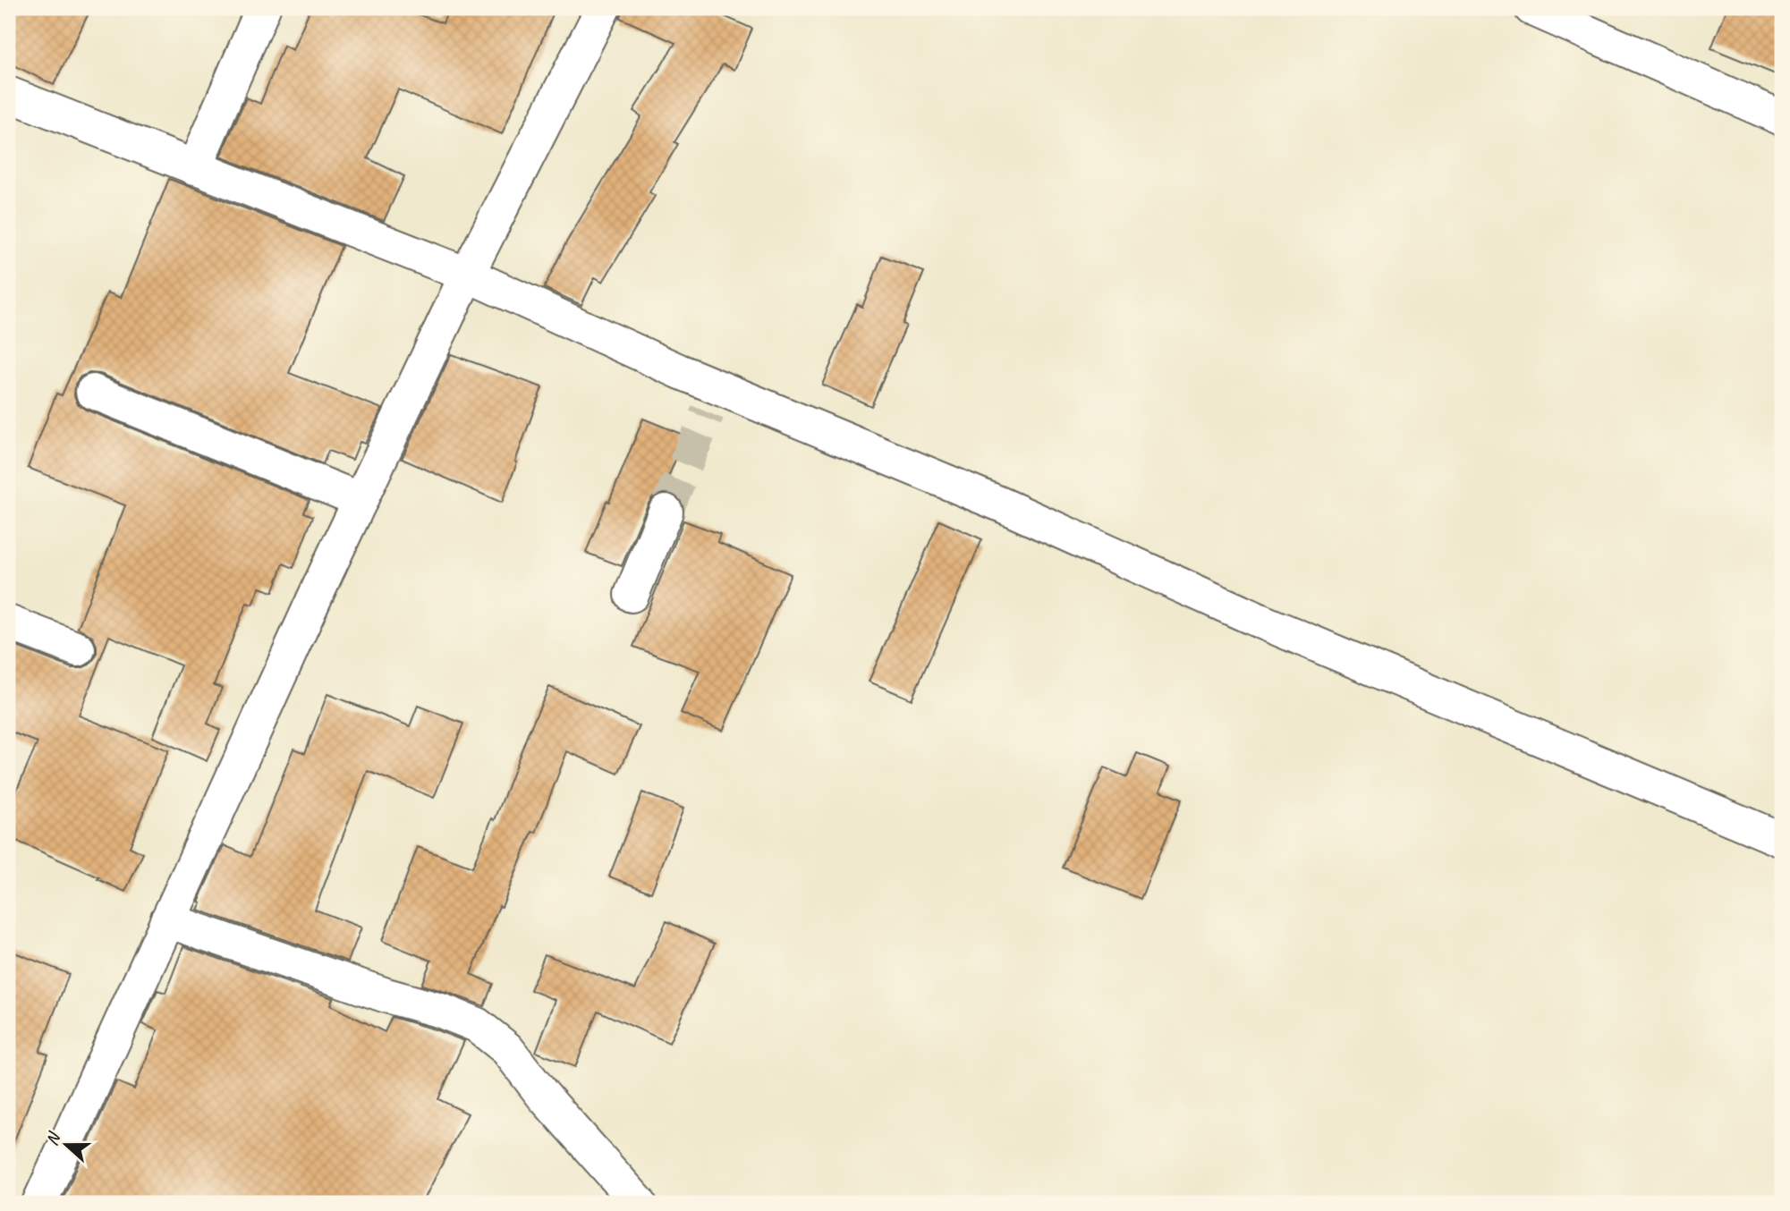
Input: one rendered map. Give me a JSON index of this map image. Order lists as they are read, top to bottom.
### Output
{
  "north": "left"
}
